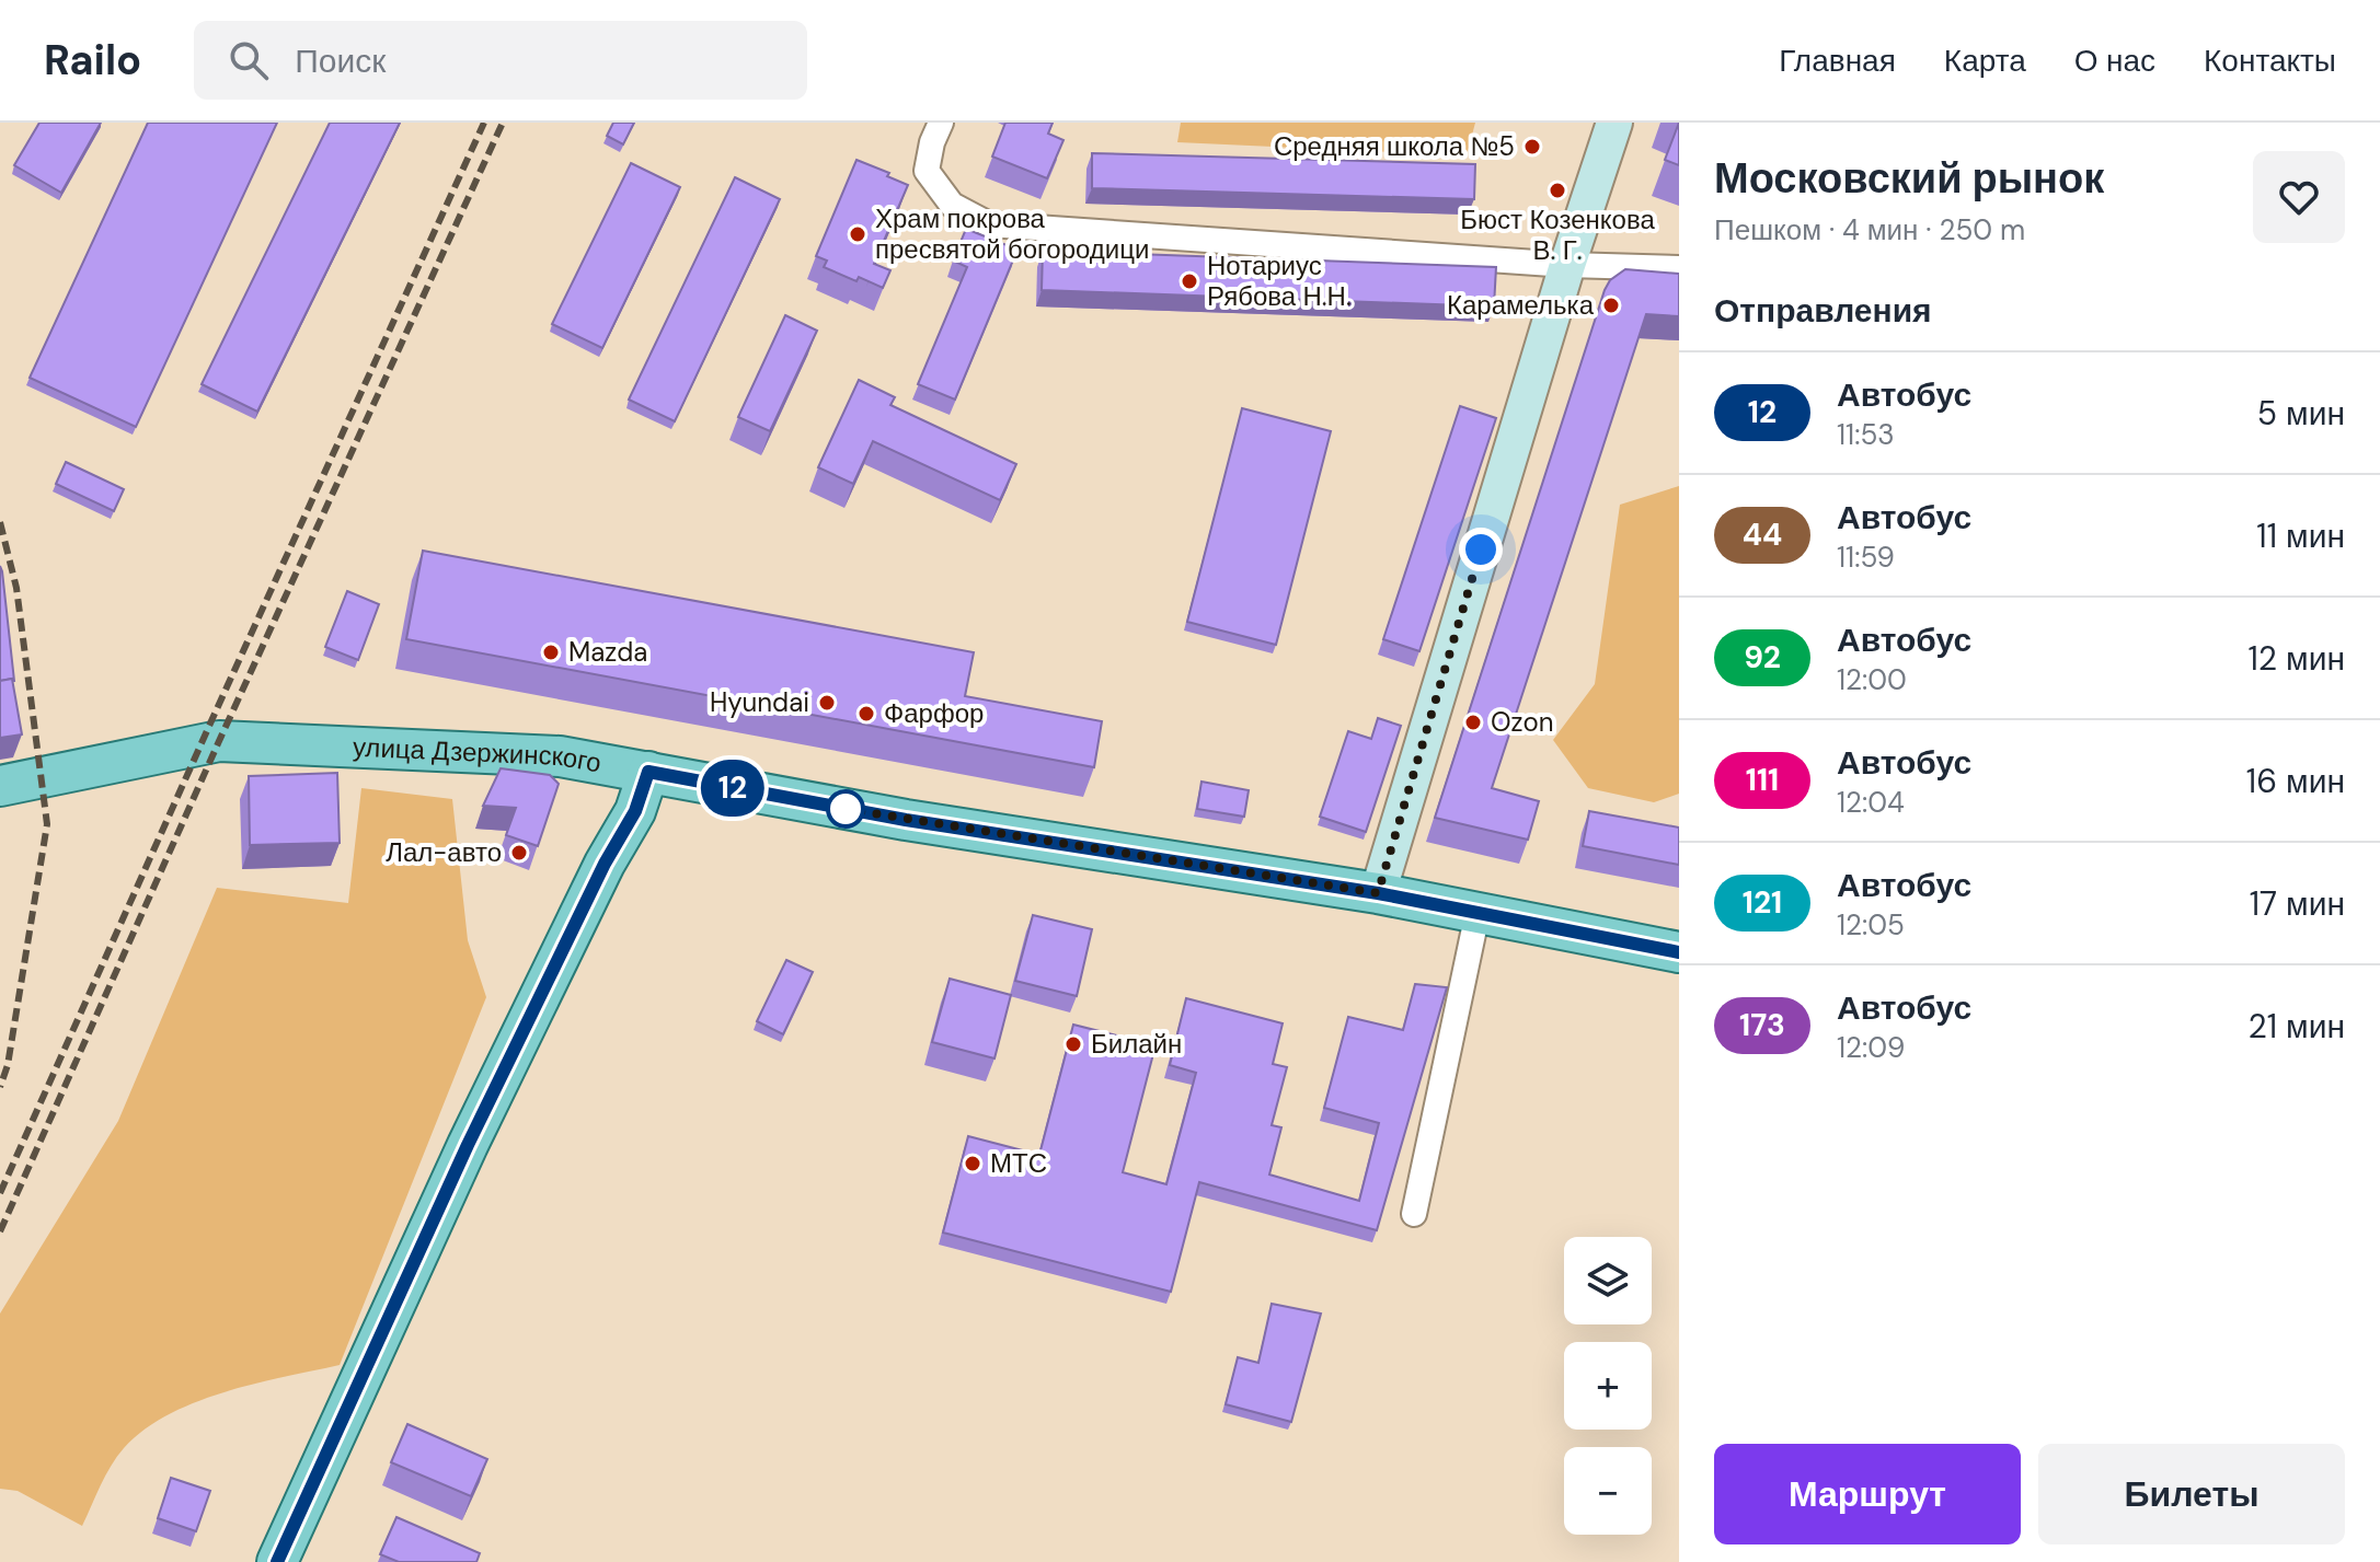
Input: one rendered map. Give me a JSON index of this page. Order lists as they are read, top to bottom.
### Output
{
  "streets": {
    "main road": ["улица Дзержинского"]
  },
  "places": [
    "Средняя школа №5",
    "Бюст Козенкова В. Г.",
    "Храм покрова пресвятой богородици",
    "Нотариус Рябова Н.Н.",
    "Карамелька",
    "Mazda",
    "Hyundai",
    "Фарфор",
    "Ozon",
    "Лал-авто",
    "Билайн",
    "МТС"
  ],
  "lines": ["bus line 12"],
  "page": {
    "header": "Railo",
    "search": "Поиск",
    "nav": [
      "Главная",
      "Карта",
      "О нас",
      "Контакты"
    ],
    "on_map": "12",
    "heading": [
      ["Московский рынок", "Пешком · 4 мин · 250 m"],
      "Отправления"
    ],
    "list": [
      {
        "mark": "12",
        "name": "Автобус",
        "note": "11:53",
        "value": "5 мин"
      },
      {
        "mark": "44",
        "name": "Автобус",
        "note": "11:59",
        "value": "11 мин"
      },
      {
        "mark": "92",
        "name": "Автобус",
        "note": "12:00",
        "value": "12 мин"
      },
      {
        "mark": "111",
        "name": "Автобус",
        "note": "12:04",
        "value": "16 мин"
      },
      {
        "mark": "121",
        "name": "Автобус",
        "note": "12:05",
        "value": "17 мин"
      },
      {
        "mark": "173",
        "name": "Автобус",
        "note": "12:09",
        "value": "21 мин"
      }
    ],
    "map_buttons": ["+", "−"],
    "buttons": ["Маршрут", "Билеты"]
  }
}
